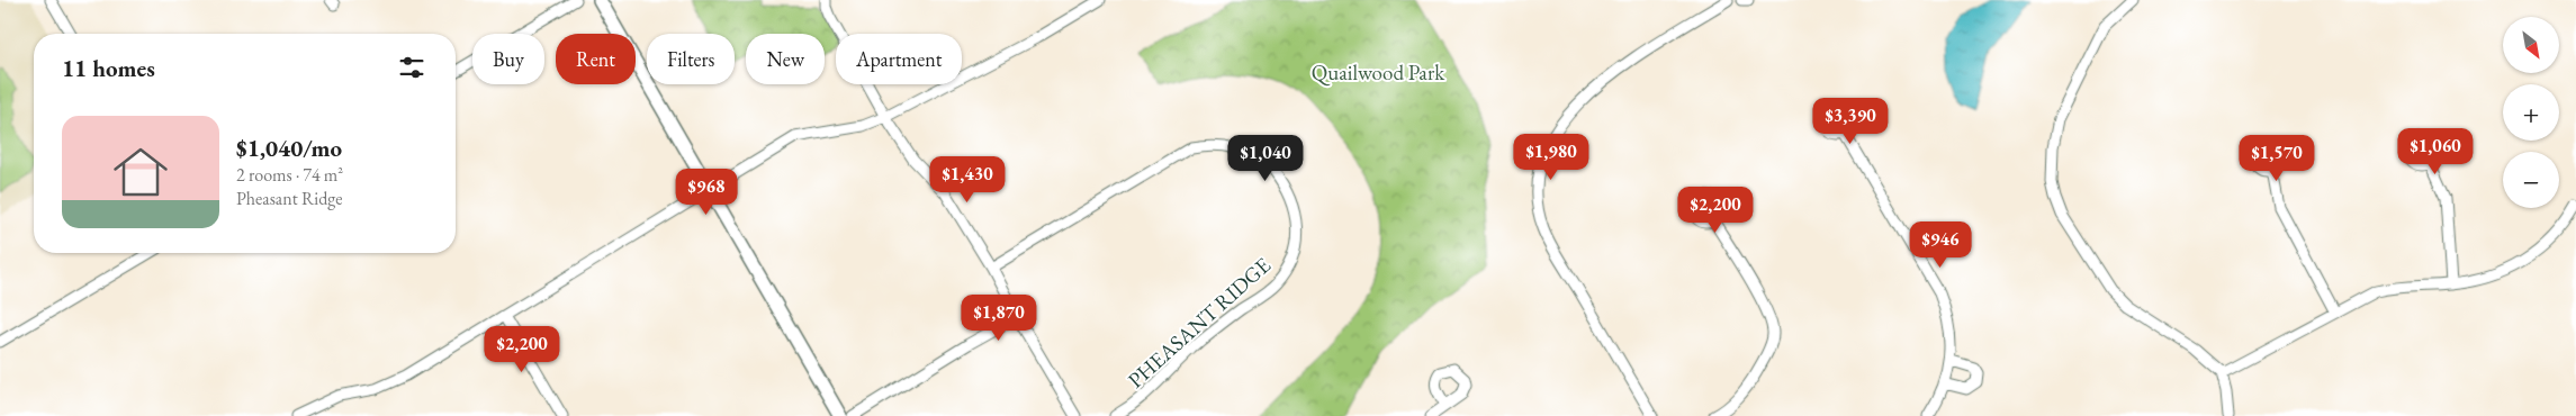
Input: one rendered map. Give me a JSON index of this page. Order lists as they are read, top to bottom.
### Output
{
  "streets": {
    "street": ["PHEASANT RIDGE"]
  },
  "parks": ["Quailwood Park"],
  "north": "bottom right",
  "page": {
    "map_buttons": ["+", "−"],
    "chip": [
      "Buy",
      "Rent",
      "Filters",
      "New",
      "Apartment"
    ],
    "heading": "11 homes",
    "price": [
      "$3,390",
      "$1,060",
      "$1,980",
      "$1,040",
      "$1,570",
      "$1,430",
      "$968",
      "$2,200",
      "$946",
      "$1,870",
      "$2,200"
    ],
    "list": [
      {
        "name": "$1,040/mo",
        "note": "2 rooms · 74 m² · Pheasant Ridge"
      }
    ]
  }
}
